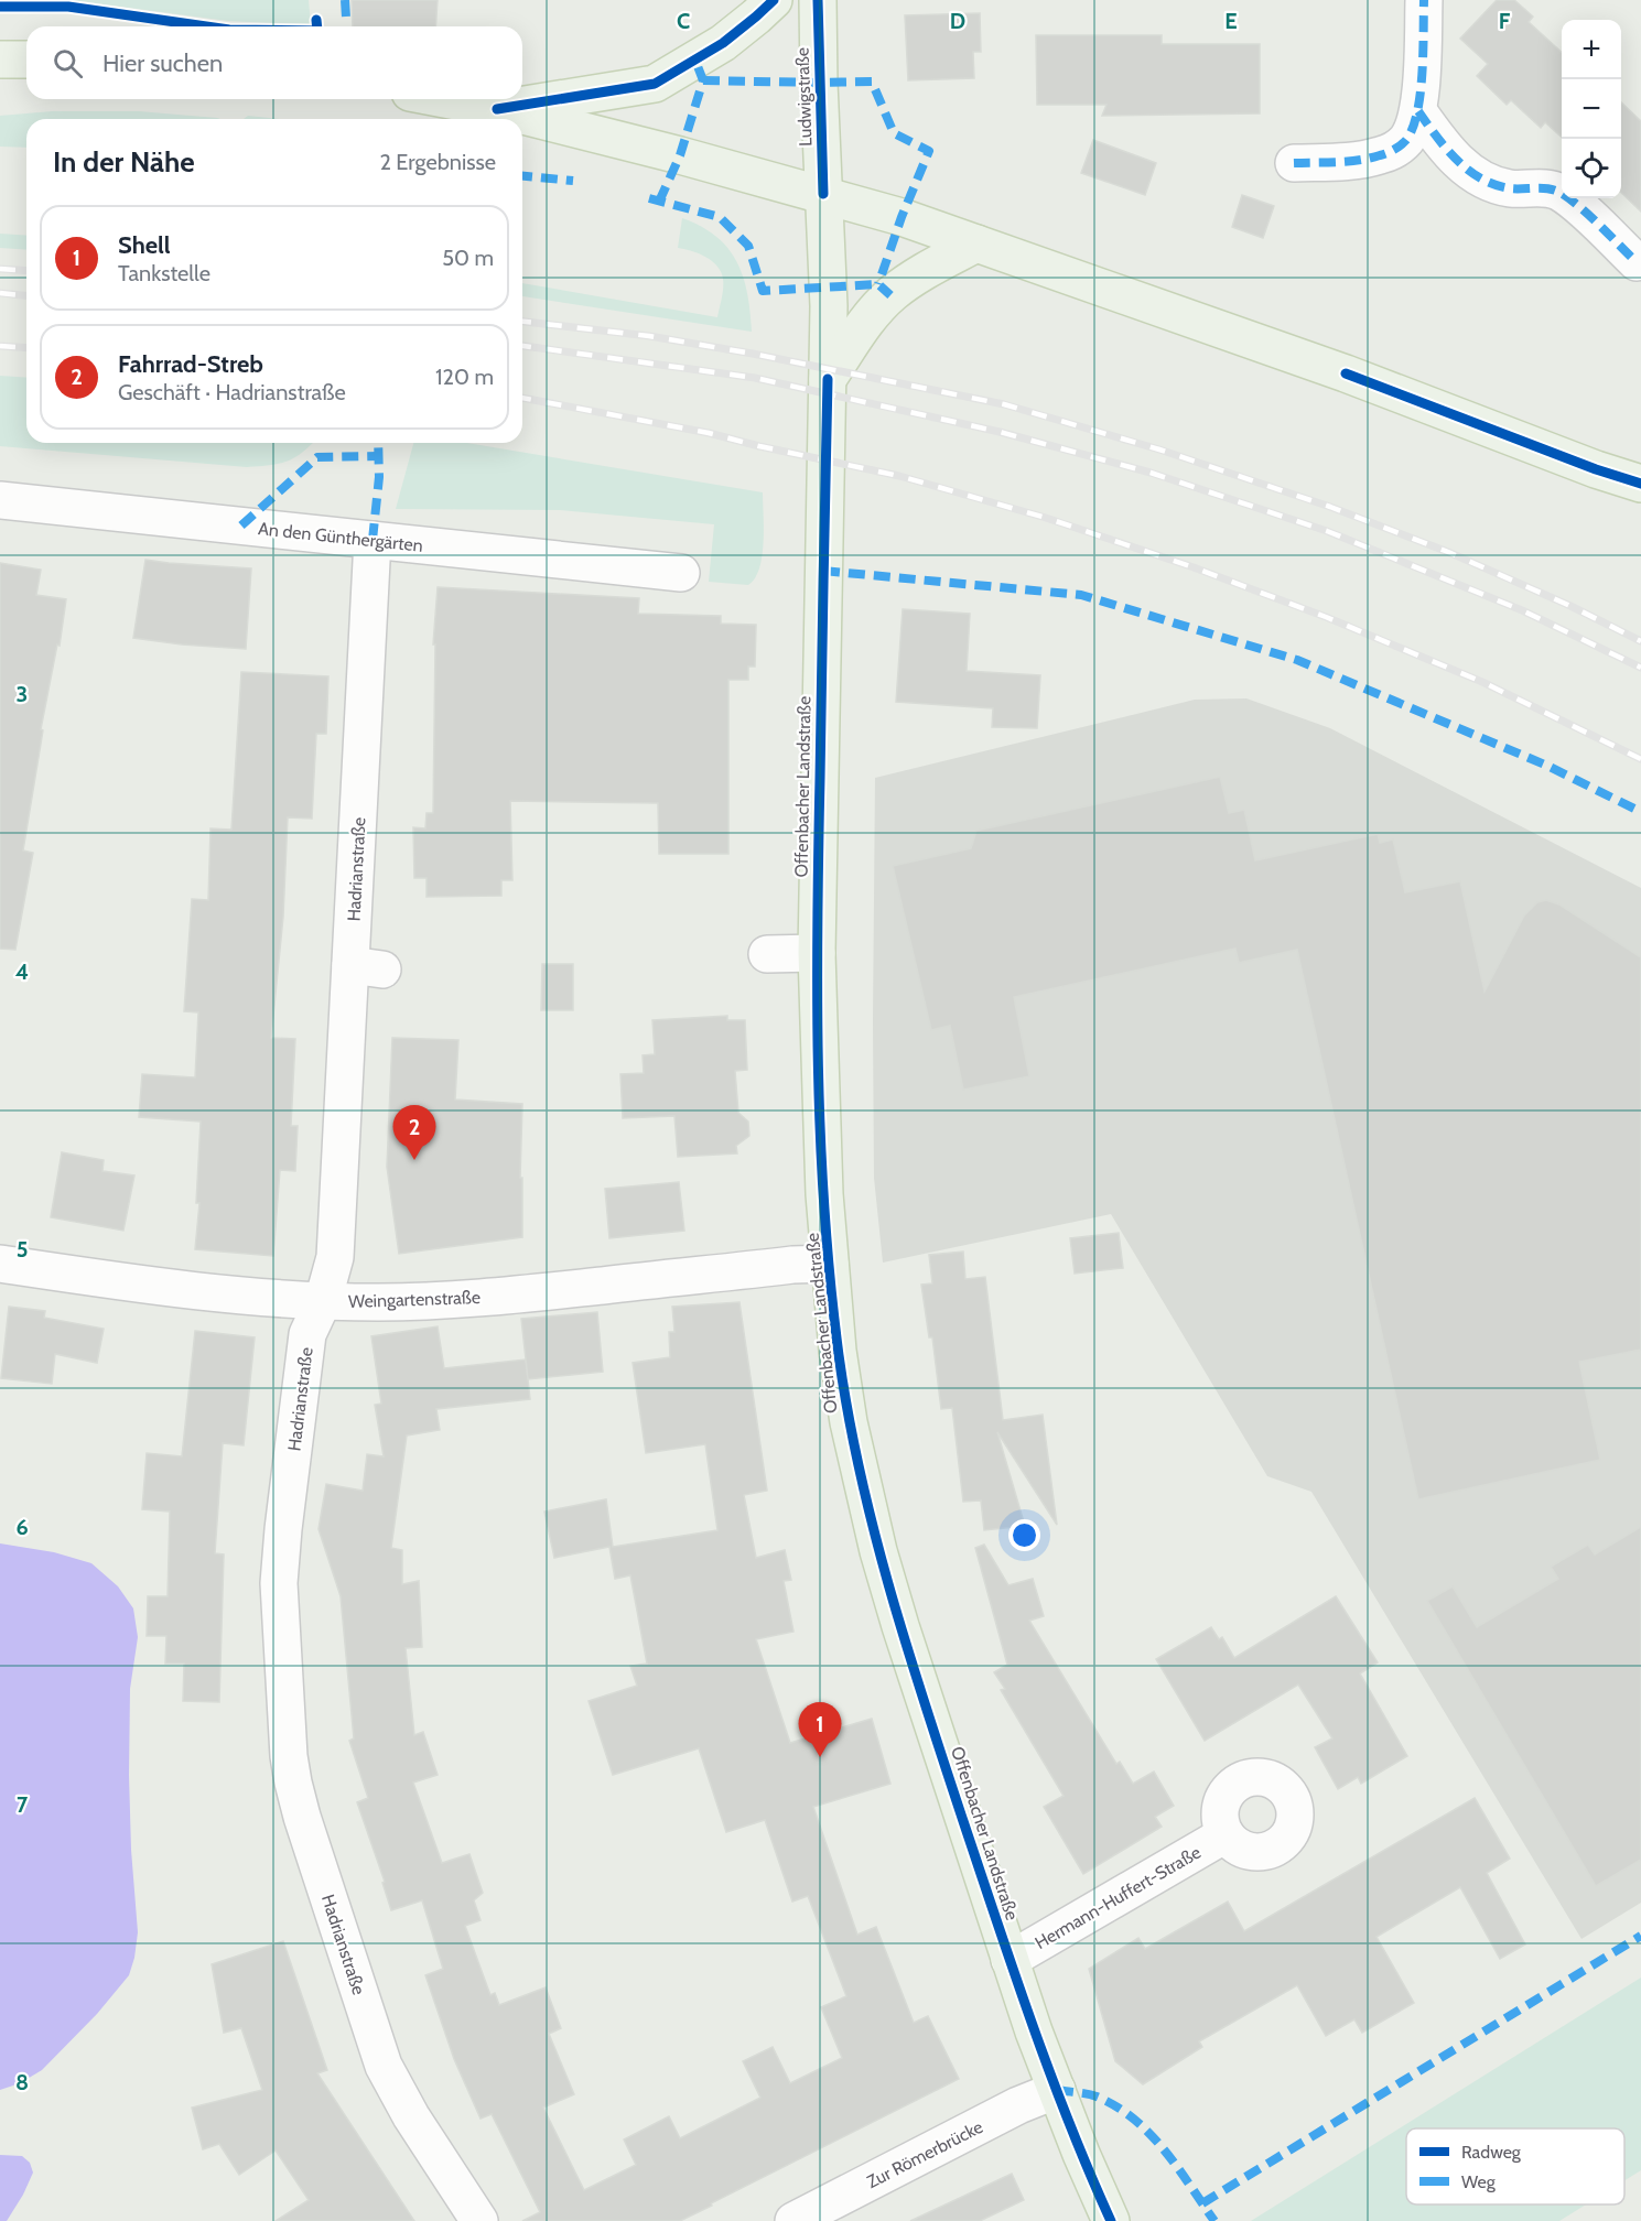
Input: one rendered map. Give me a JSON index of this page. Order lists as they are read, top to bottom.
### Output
{
  "streets": {
    "main road": ["Ludwigstraße", "Offenbacher Landstraße"],
    "street": [
      "An den Günthergärten",
      "Hadrianstraße",
      "Weingartenstraße",
      "Hermann-Huffert-Straße",
      "Zur Römerbrücke"
    ]
  },
  "crossings": [
    ["Ludwigstraße", "Offenbacher Landstraße"],
    ["An den Günthergärten", "Hadrianstraße"],
    ["Offenbacher Landstraße", "Weingartenstraße"],
    ["Offenbacher Landstraße", "Hermann-Huffert-Straße"],
    ["Offenbacher Landstraße", "Zur Römerbrücke"],
    ["Hadrianstraße", "Weingartenstraße"]
  ],
  "legend": ["Radweg", "Weg"],
  "page": {
    "map_buttons": ["+", "−"],
    "search": "Hier suchen",
    "heading": ["In der Nähe", "2 Ergebnisse"],
    "list": [
      {
        "mark": "1",
        "name": "Shell",
        "note": "Tankstelle",
        "value": "50 m"
      },
      {
        "mark": "2",
        "name": "Fahrrad-Streb",
        "note": "Geschäft · Hadrianstraße",
        "value": "120 m"
      }
    ],
    "pins": ["2", "1"]
  },
  "grid": {
    "columns": [
      "C",
      "D",
      "E",
      "F"
    ],
    "rows": [
      "3",
      "4",
      "5",
      "6",
      "7",
      "8"
    ]
  }
}
